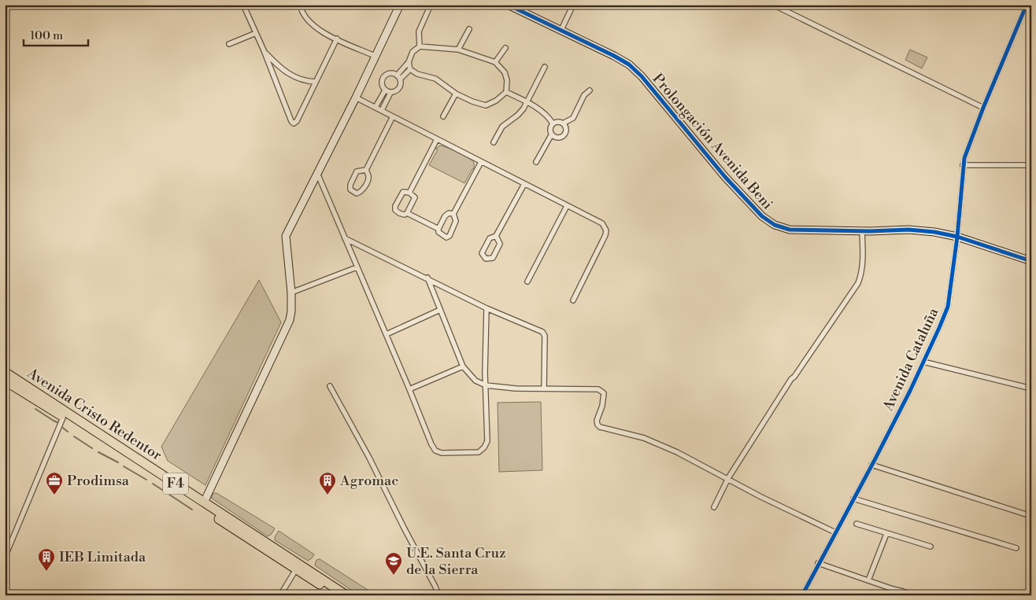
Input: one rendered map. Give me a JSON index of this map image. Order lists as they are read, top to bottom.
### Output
{
  "streets": {
    "highway": ["Avenida Cristo Redentor", "F4"],
    "street": ["Prolongación Avenida Beni", "Avenida Cataluña"]
  },
  "crossings": [
    ["Prolongación Avenida Beni", "Avenida Cataluña"]
  ],
  "places": {
    "office": ["Prodimsa"],
    "building": ["Agromac", "IEB Limitada"],
    "school or university": ["U.E. Santa Cruz de la Sierra"]
  },
  "scale_bar": "100 m"
}
